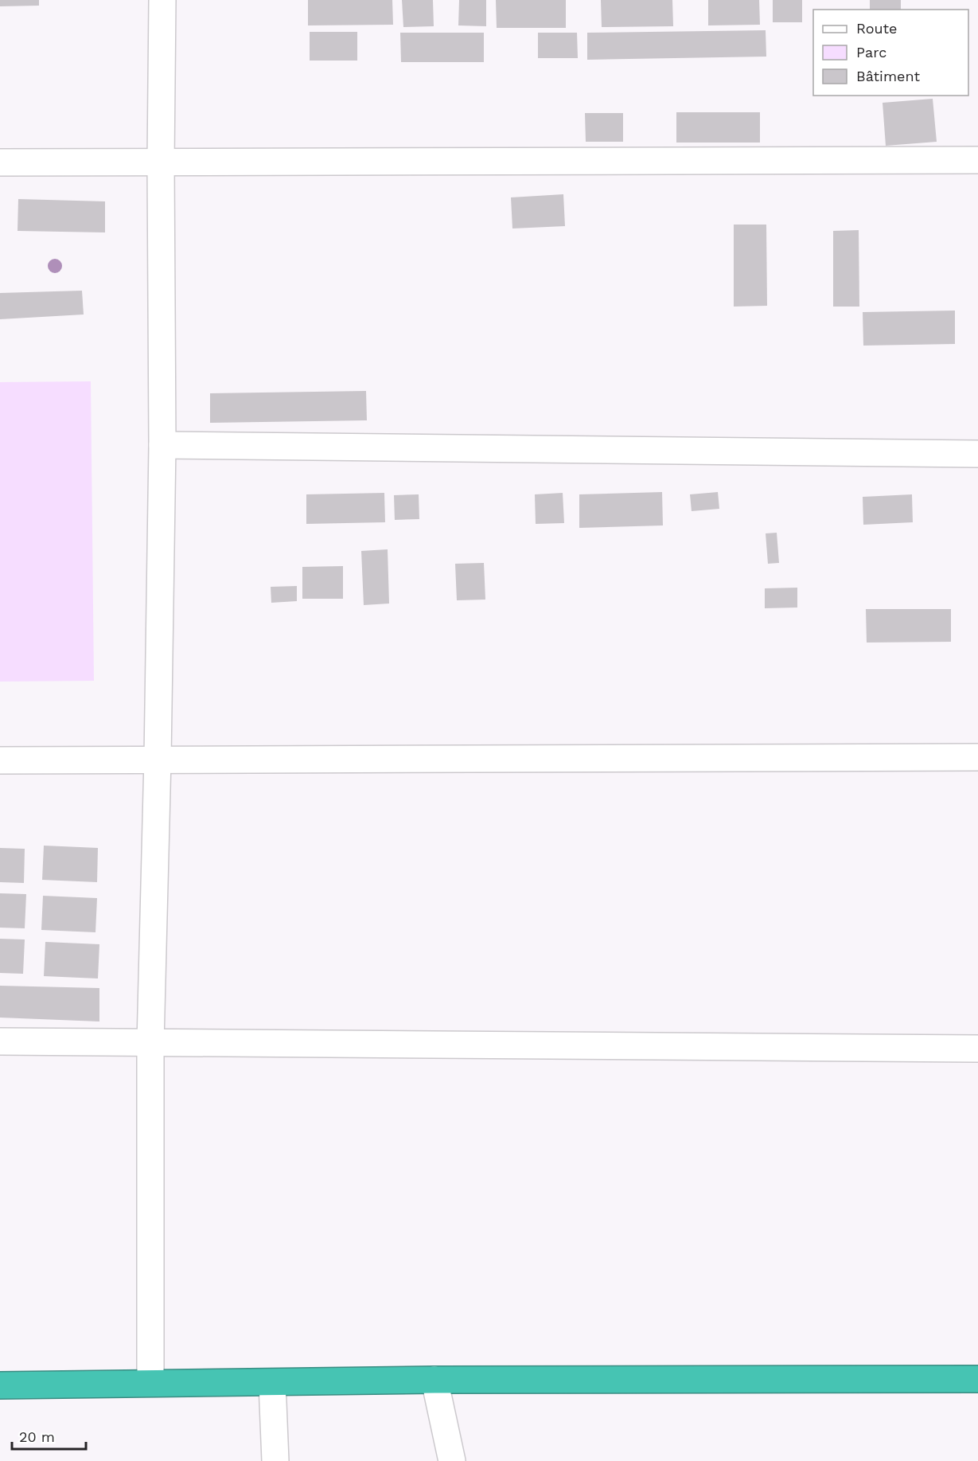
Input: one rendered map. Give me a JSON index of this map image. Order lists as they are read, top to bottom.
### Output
{
  "legend": ["Route", "Parc", "Bâtiment"],
  "scale_bar": "20 m"
}
